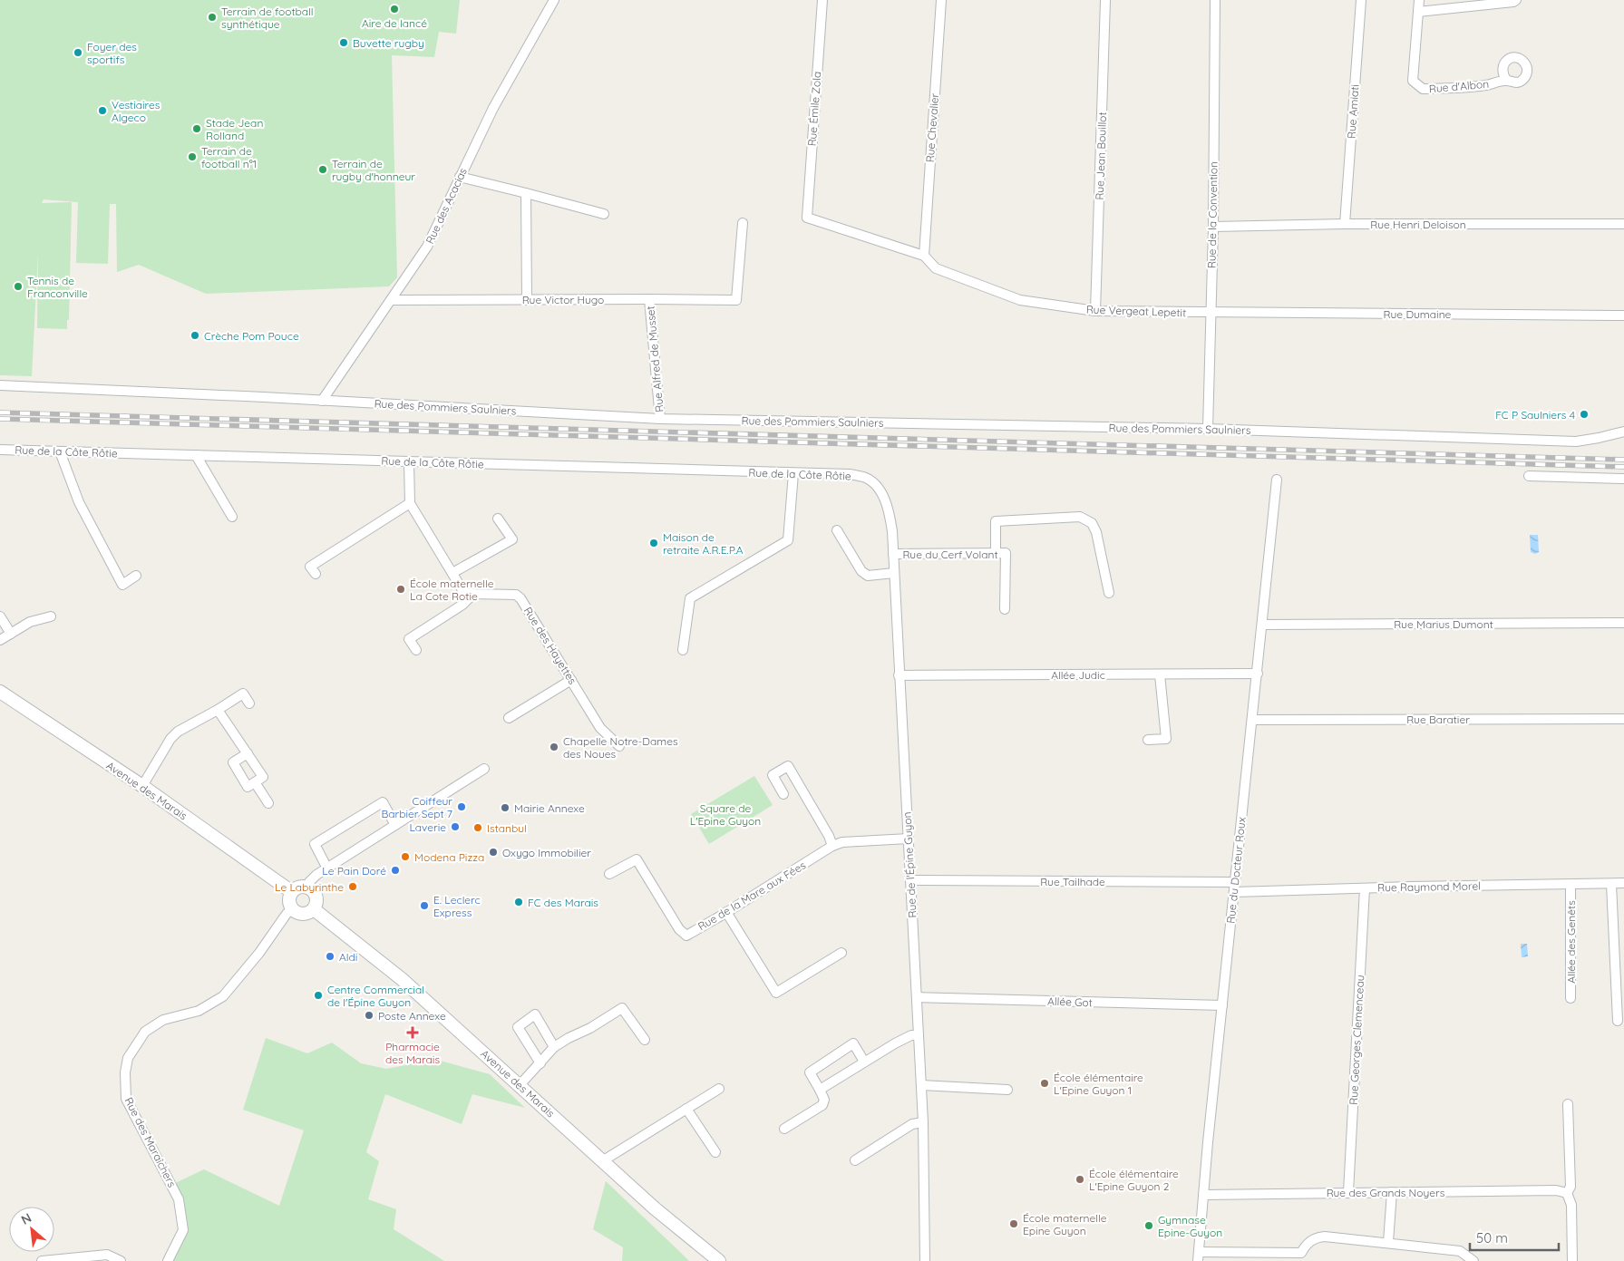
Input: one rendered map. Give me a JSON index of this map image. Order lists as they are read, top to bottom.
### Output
{
  "streets": {
    "street": [
      "Rue d'Albon",
      "Rue Émile Zola",
      "Rue Amiati",
      "Rue Chevalier",
      "Rue Jean Bouillot",
      "Rue des Acacias",
      "Rue de la Convention",
      "Rue Henri Deloison",
      "Rue Victor Hugo",
      "Rue Vergeat Lepetit",
      "Rue Dumaine",
      "Rue Alfred de Musset",
      "Rue des Pommiers Saulniers",
      "Rue de la Côte Rôtie",
      "Rue du Cerf Volant",
      "Rue Marius Dumont",
      "Rue des Hayettes",
      "Allée Judic",
      "Rue Baratier",
      "Avenue des Marais",
      "Rue de l'Épine Guyon",
      "Rue du Docteur Roux",
      "Rue Tailhade",
      "Rue Raymond Morel",
      "Rue de la Mare aux Fées",
      "Allée des Genêts",
      "Allée Got",
      "Rue Georges Clemenceau",
      "Rue des Maraîchers",
      "Rue des Grands Noyers"
    ]
  },
  "crossings": [
    ["Rue Émile Zola", "Rue Vergeat Lepetit"],
    ["Rue Amiati", "Rue Henri Deloison"],
    ["Rue Chevalier", "Rue Vergeat Lepetit"],
    ["Rue Jean Bouillot", "Rue Vergeat Lepetit"],
    ["Rue des Acacias", "Rue Victor Hugo"],
    ["Rue des Acacias", "Rue des Pommiers Saulniers"],
    ["Rue de la Convention", "Rue Henri Deloison"],
    ["Rue de la Convention", "Rue Vergeat Lepetit"],
    ["Rue de la Convention", "Rue Dumaine"],
    ["Rue de la Convention", "Rue des Pommiers Saulniers"],
    ["Rue Victor Hugo", "Rue Alfred de Musset"],
    ["Rue Vergeat Lepetit", "Rue Dumaine"],
    ["Rue Alfred de Musset", "Rue des Pommiers Saulniers"],
    ["Rue de la Côte Rôtie", "Rue de l'Épine Guyon"],
    ["Rue du Cerf Volant", "Rue de l'Épine Guyon"],
    ["Rue Marius Dumont", "Rue du Docteur Roux"],
    ["Allée Judic", "Rue de l'Épine Guyon"],
    ["Allée Judic", "Rue du Docteur Roux"],
    ["Rue Baratier", "Rue du Docteur Roux"],
    ["Avenue des Marais", "Rue des Maraîchers"],
    ["Rue de l'Épine Guyon", "Rue Tailhade"],
    ["Rue de l'Épine Guyon", "Rue de la Mare aux Fées"],
    ["Rue de l'Épine Guyon", "Allée Got"],
    ["Rue du Docteur Roux", "Rue Tailhade"],
    ["Rue du Docteur Roux", "Rue Raymond Morel"],
    ["Rue du Docteur Roux", "Allée Got"],
    ["Rue du Docteur Roux", "Rue des Grands Noyers"],
    ["Rue Raymond Morel", "Allée des Genêts"],
    ["Rue Raymond Morel", "Rue Georges Clemenceau"],
    ["Rue Georges Clemenceau", "Rue des Grands Noyers"]
  ],
  "parks": ["Square de L'Epine Guyon"],
  "places": {
    "other": [
      "Aire de lancé",
      "Terrain de football synthétique",
      "Buvette rugby",
      "Foyer des sportifs",
      "Vestiaires Algeco",
      "Stade Jean Rolland",
      "Terrain de football n°1",
      "Terrain de rugby d'honneur",
      "Tennis de Franconville",
      "Crèche Pom Pouce",
      "FC P Saulniers 4",
      "Maison de retraite A.R.E.P.A",
      "École maternelle La Cote Rotie",
      "Chapelle Notre-Dames des Noues",
      "Coiffeur Barbier Sept 7",
      "Mairie Annexe",
      "Laverie",
      "Istanbul",
      "Oxygo Immobilier",
      "Modena Pizza",
      "Le Pain Doré",
      "Le Labyrinthe",
      "FC des Marais",
      "E. Leclerc Express",
      "Aldi",
      "Centre Commercial de l'Épine Guyon",
      "Poste Annexe",
      "École élémentaire L'Epine Guyon 1",
      "École élémentaire L'Epine Guyon 2",
      "École maternelle Epine Guyon",
      "Gymnase Epine-Guyon"
    ],
    "health": ["Pharmacie des Marais"]
  },
  "scale_bar": "50 m",
  "north": "top left"
}
